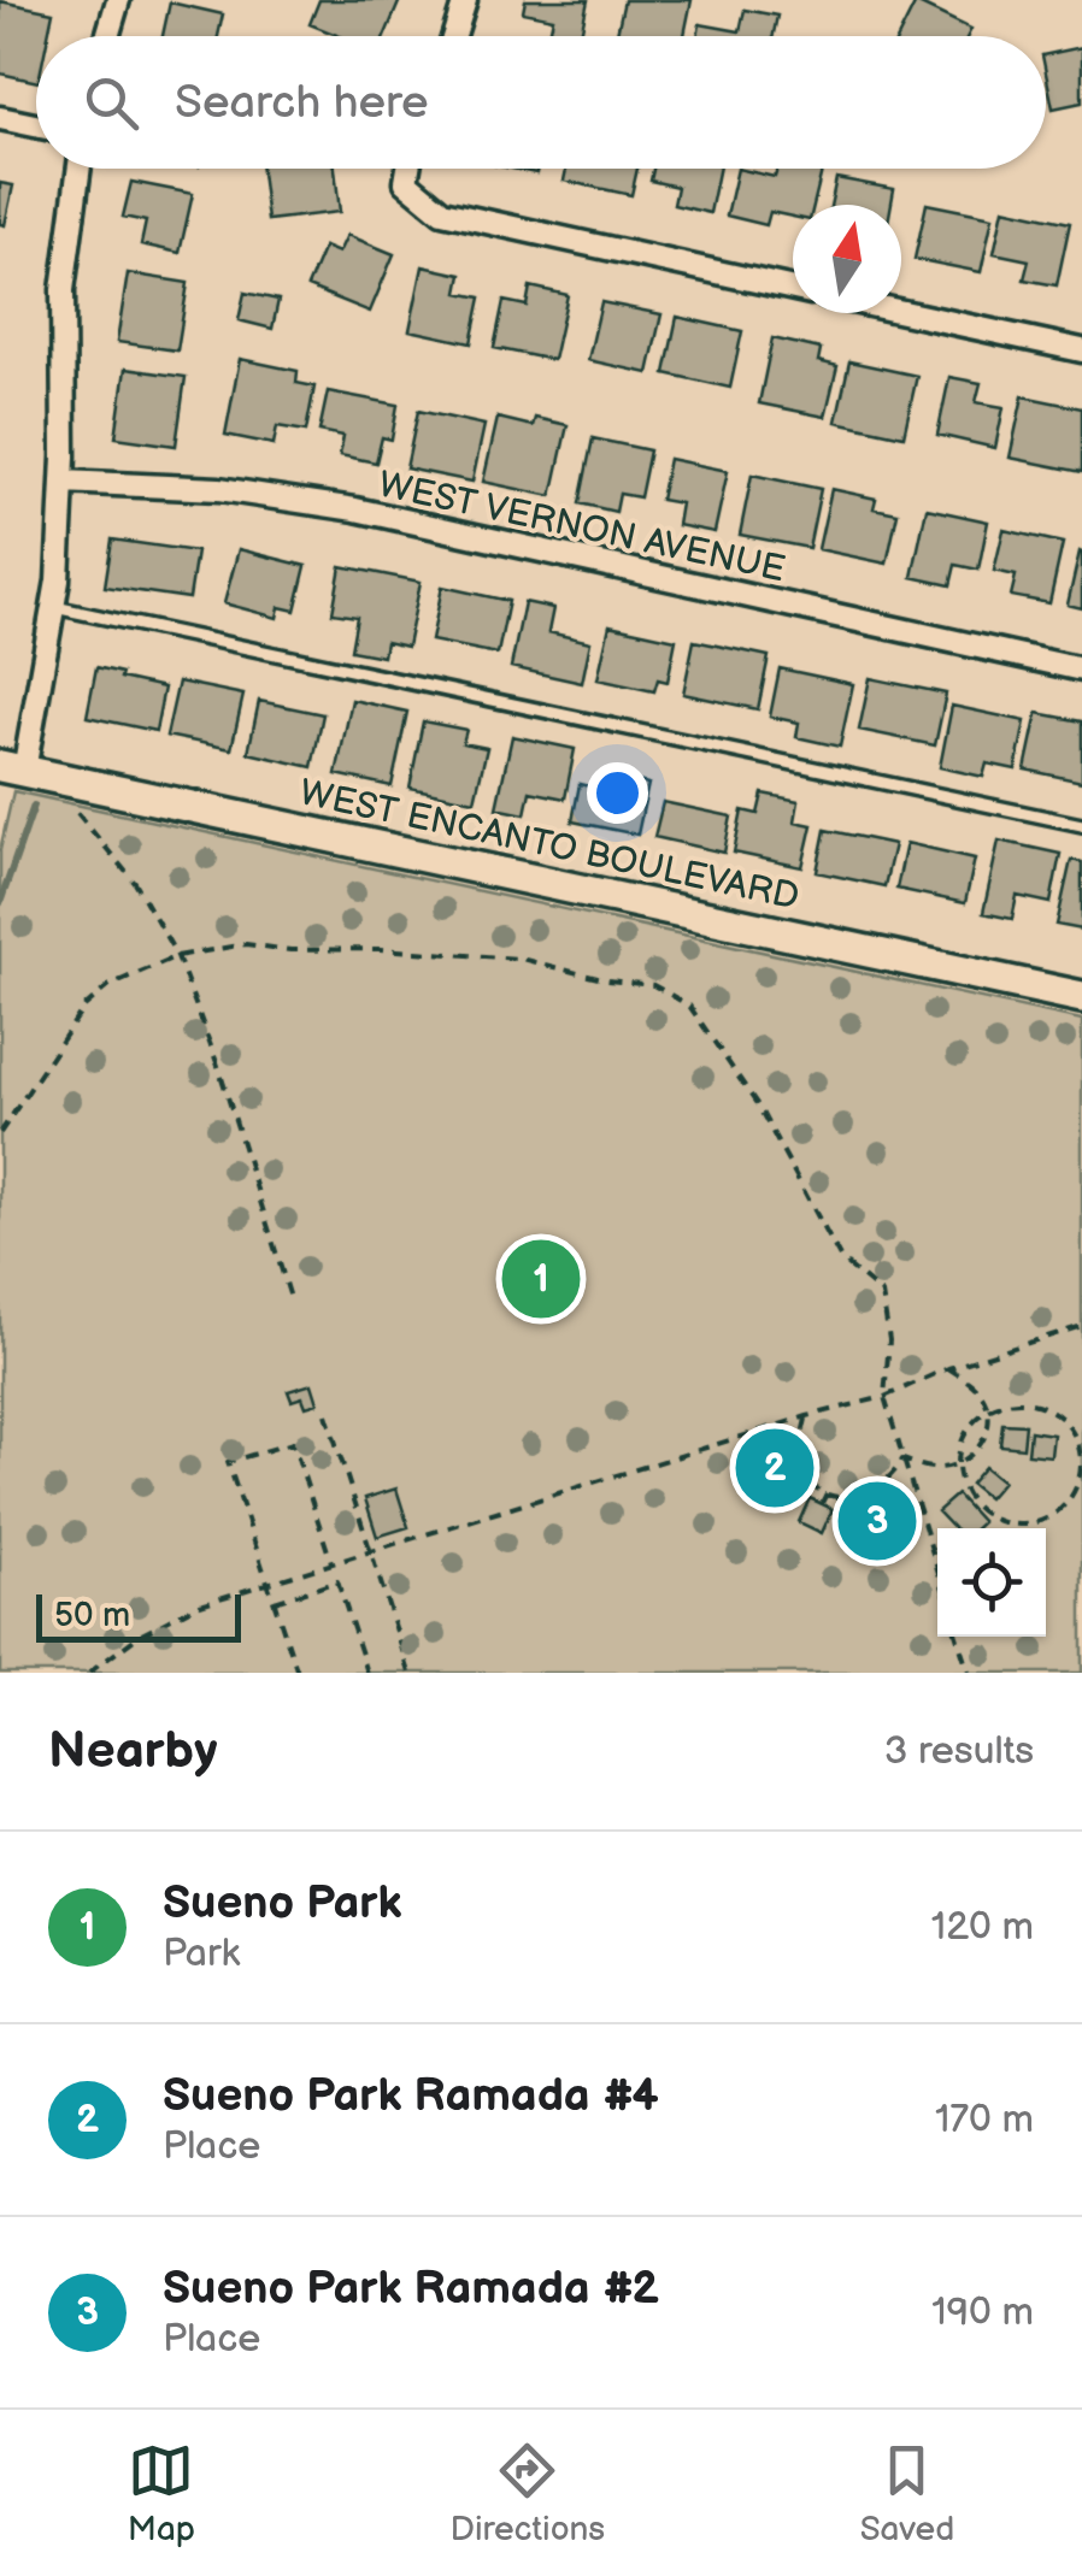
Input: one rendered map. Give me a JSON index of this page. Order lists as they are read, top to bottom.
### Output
{
  "streets": {
    "street": ["WEST VERNON AVENUE", "WEST ENCANTO BOULEVARD"]
  },
  "scale_bar": "50 m",
  "north": "top",
  "page": {
    "search": "Search here",
    "pins": ["1", "2", "3"],
    "scale": "50 m",
    "heading": ["Nearby", "3 results"],
    "list": [
      {
        "mark": "1",
        "name": "Sueno Park",
        "note": "Park",
        "value": "120 m"
      },
      {
        "mark": "2",
        "name": "Sueno Park Ramada #4",
        "note": "Place",
        "value": "170 m"
      },
      {
        "mark": "3",
        "name": "Sueno Park Ramada #2",
        "note": "Place",
        "value": "190 m"
      }
    ],
    "nav": ["Map", "Directions", "Saved"]
  }
}
